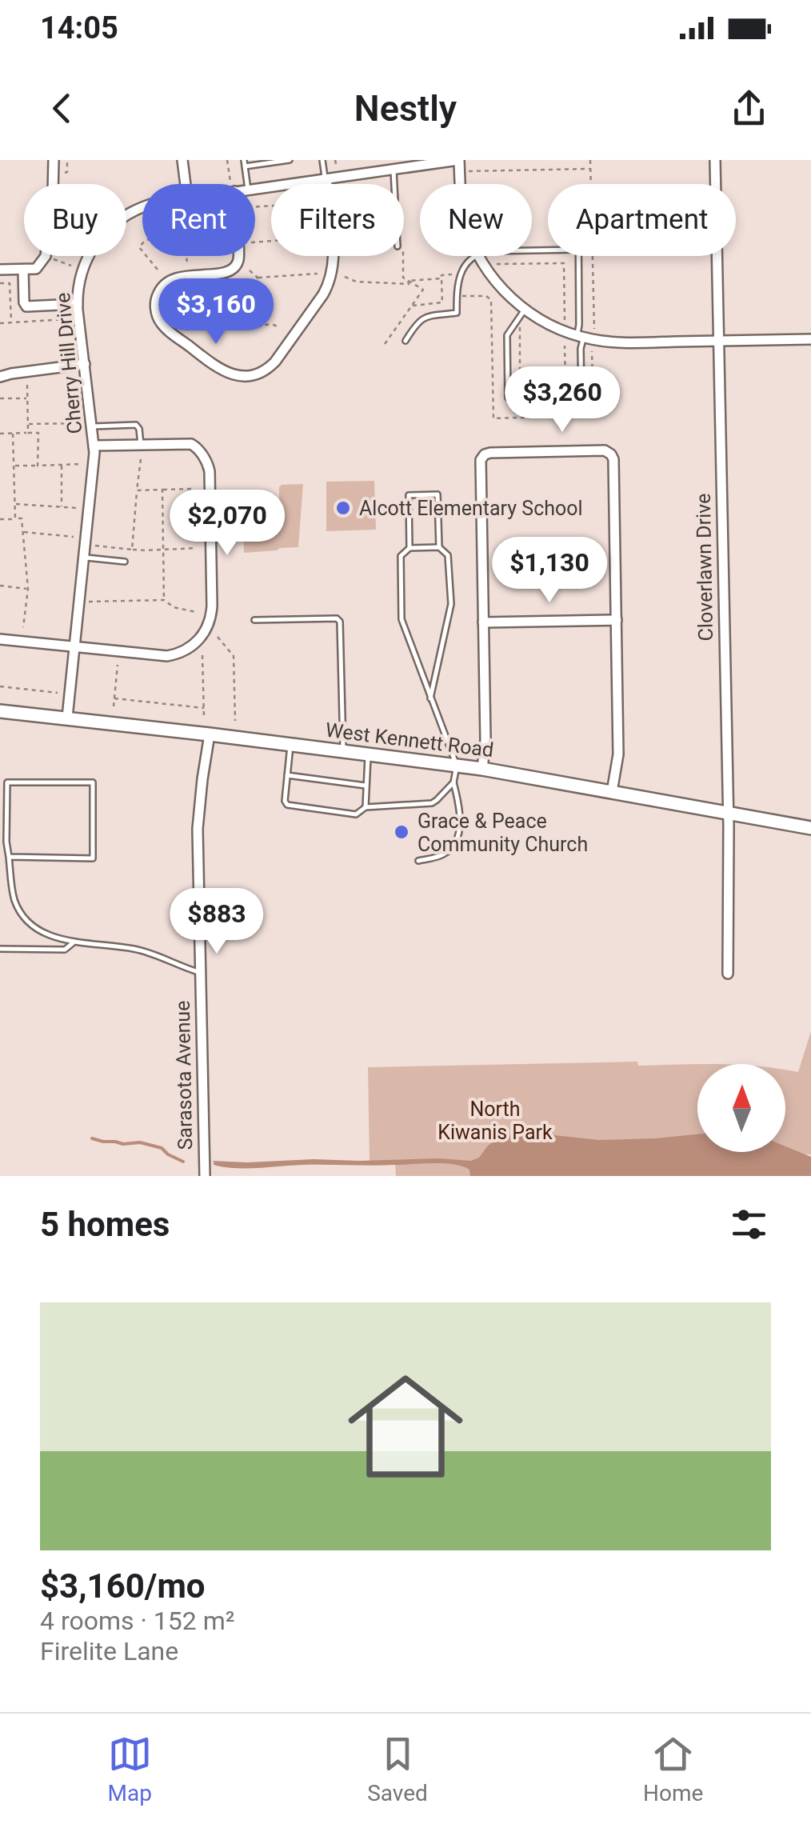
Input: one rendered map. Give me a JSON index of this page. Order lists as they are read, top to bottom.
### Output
{
  "streets": {
    "street": [
      "Cherry Hill Drive",
      "Cloverlawn Drive",
      "West Kennett Road",
      "Sarasota Avenue"
    ]
  },
  "crossings": [
    ["Cherry Hill Drive", "West Kennett Road"],
    ["Cloverlawn Drive", "West Kennett Road"],
    ["West Kennett Road", "Sarasota Avenue"]
  ],
  "parks": ["North Kiwanis Park"],
  "places": ["Alcott Elementary School", "Grace & Peace Community Church"],
  "north": "top",
  "page": {
    "status": "14:05",
    "header": "Nestly",
    "chip": [
      "Buy",
      "Rent",
      "Filters",
      "New",
      "Apartment"
    ],
    "price": [
      "$3,160",
      "$3,260",
      "$2,070",
      "$1,130",
      "$883"
    ],
    "heading": "5 homes",
    "list": [
      {
        "name": "$3,160/mo",
        "note": "4 rooms · 152 m² · Firelite Lane"
      }
    ],
    "tabs": ["Map", "Saved", "Home"]
  }
}
